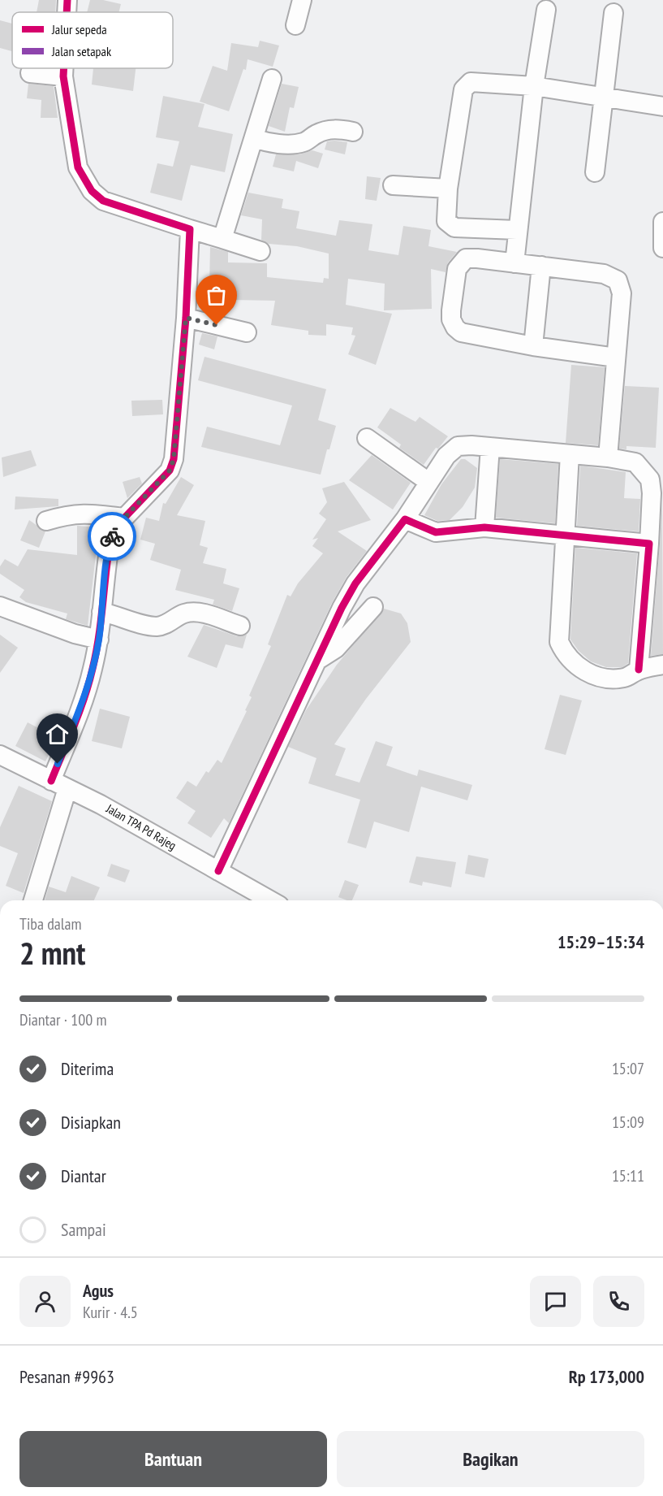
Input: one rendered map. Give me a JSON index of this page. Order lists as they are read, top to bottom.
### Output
{
  "streets": {
    "street": ["Jalan TPA Pd Rajeg"]
  },
  "legend": ["Jalur sepeda", "Jalan setapak"],
  "page": {
    "heading": ["2 mnt", "Tiba dalam", "15:29–15:34"],
    "panel": [
      "Agus",
      "Kurir · 4.5",
      "Pesanan #9963",
      "Rp 173,000"
    ],
    "bar": "Diantar · 100 m",
    "list": [
      ["Diterima", "15:07"],
      ["Disiapkan", "15:09"],
      ["Diantar", "15:11"],
      "Sampai"
    ],
    "buttons": ["Bantuan", "Bagikan"]
  }
}
